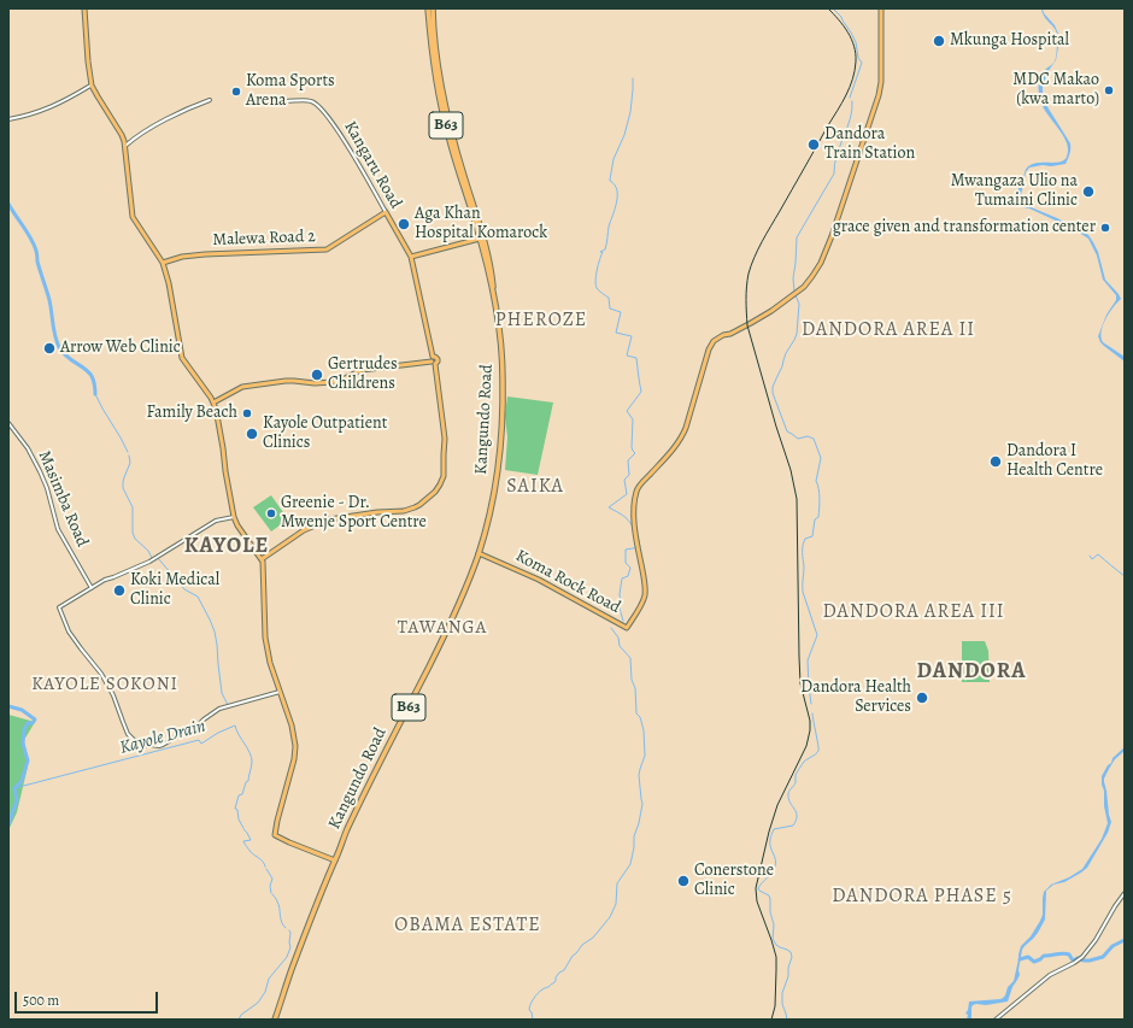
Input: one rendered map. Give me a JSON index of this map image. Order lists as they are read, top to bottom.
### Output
{
  "streets": {
    "highway": ["B63", "Kangundo Road"],
    "main road": ["Kangaru Road", "Malewa Road 2", "Koma Rock Road"],
    "street": ["Masimba Road"]
  },
  "crossings": [
    ["Kangaru Road", "Malewa Road 2"],
    ["Kangundo Road", "Koma Rock Road"]
  ],
  "districts": [
    "PHEROZE",
    "DANDORA AREA II",
    "SAIKA",
    "KAYOLE",
    "DANDORA AREA III",
    "TAWANGA",
    "DANDORA",
    "KAYOLE SOKONI",
    "DANDORA PHASE 5",
    "OBAMA ESTATE"
  ],
  "water": ["Kayole Drain"],
  "places": [
    "Mkunga Hospital",
    "MDC Makao (kwa marto)",
    "Koma Sports Arena",
    "Dandora Train Station",
    "Mwangaza Ulio na Tumaini Clinic",
    "Aga Khan Hospital Komarock",
    "grace given and transformation center",
    "Arrow Web Clinic",
    "Gertrudes Childrens",
    "Family Beach",
    "Kayole Outpatient Clinics",
    "Dandora I Health Centre",
    "Greenie - Dr. Mwenje Sport Centre",
    "Koki Medical Clinic",
    "Dandora Health Services",
    "Conerstone Clinic"
  ],
  "scale_bar": "500 m"
}
